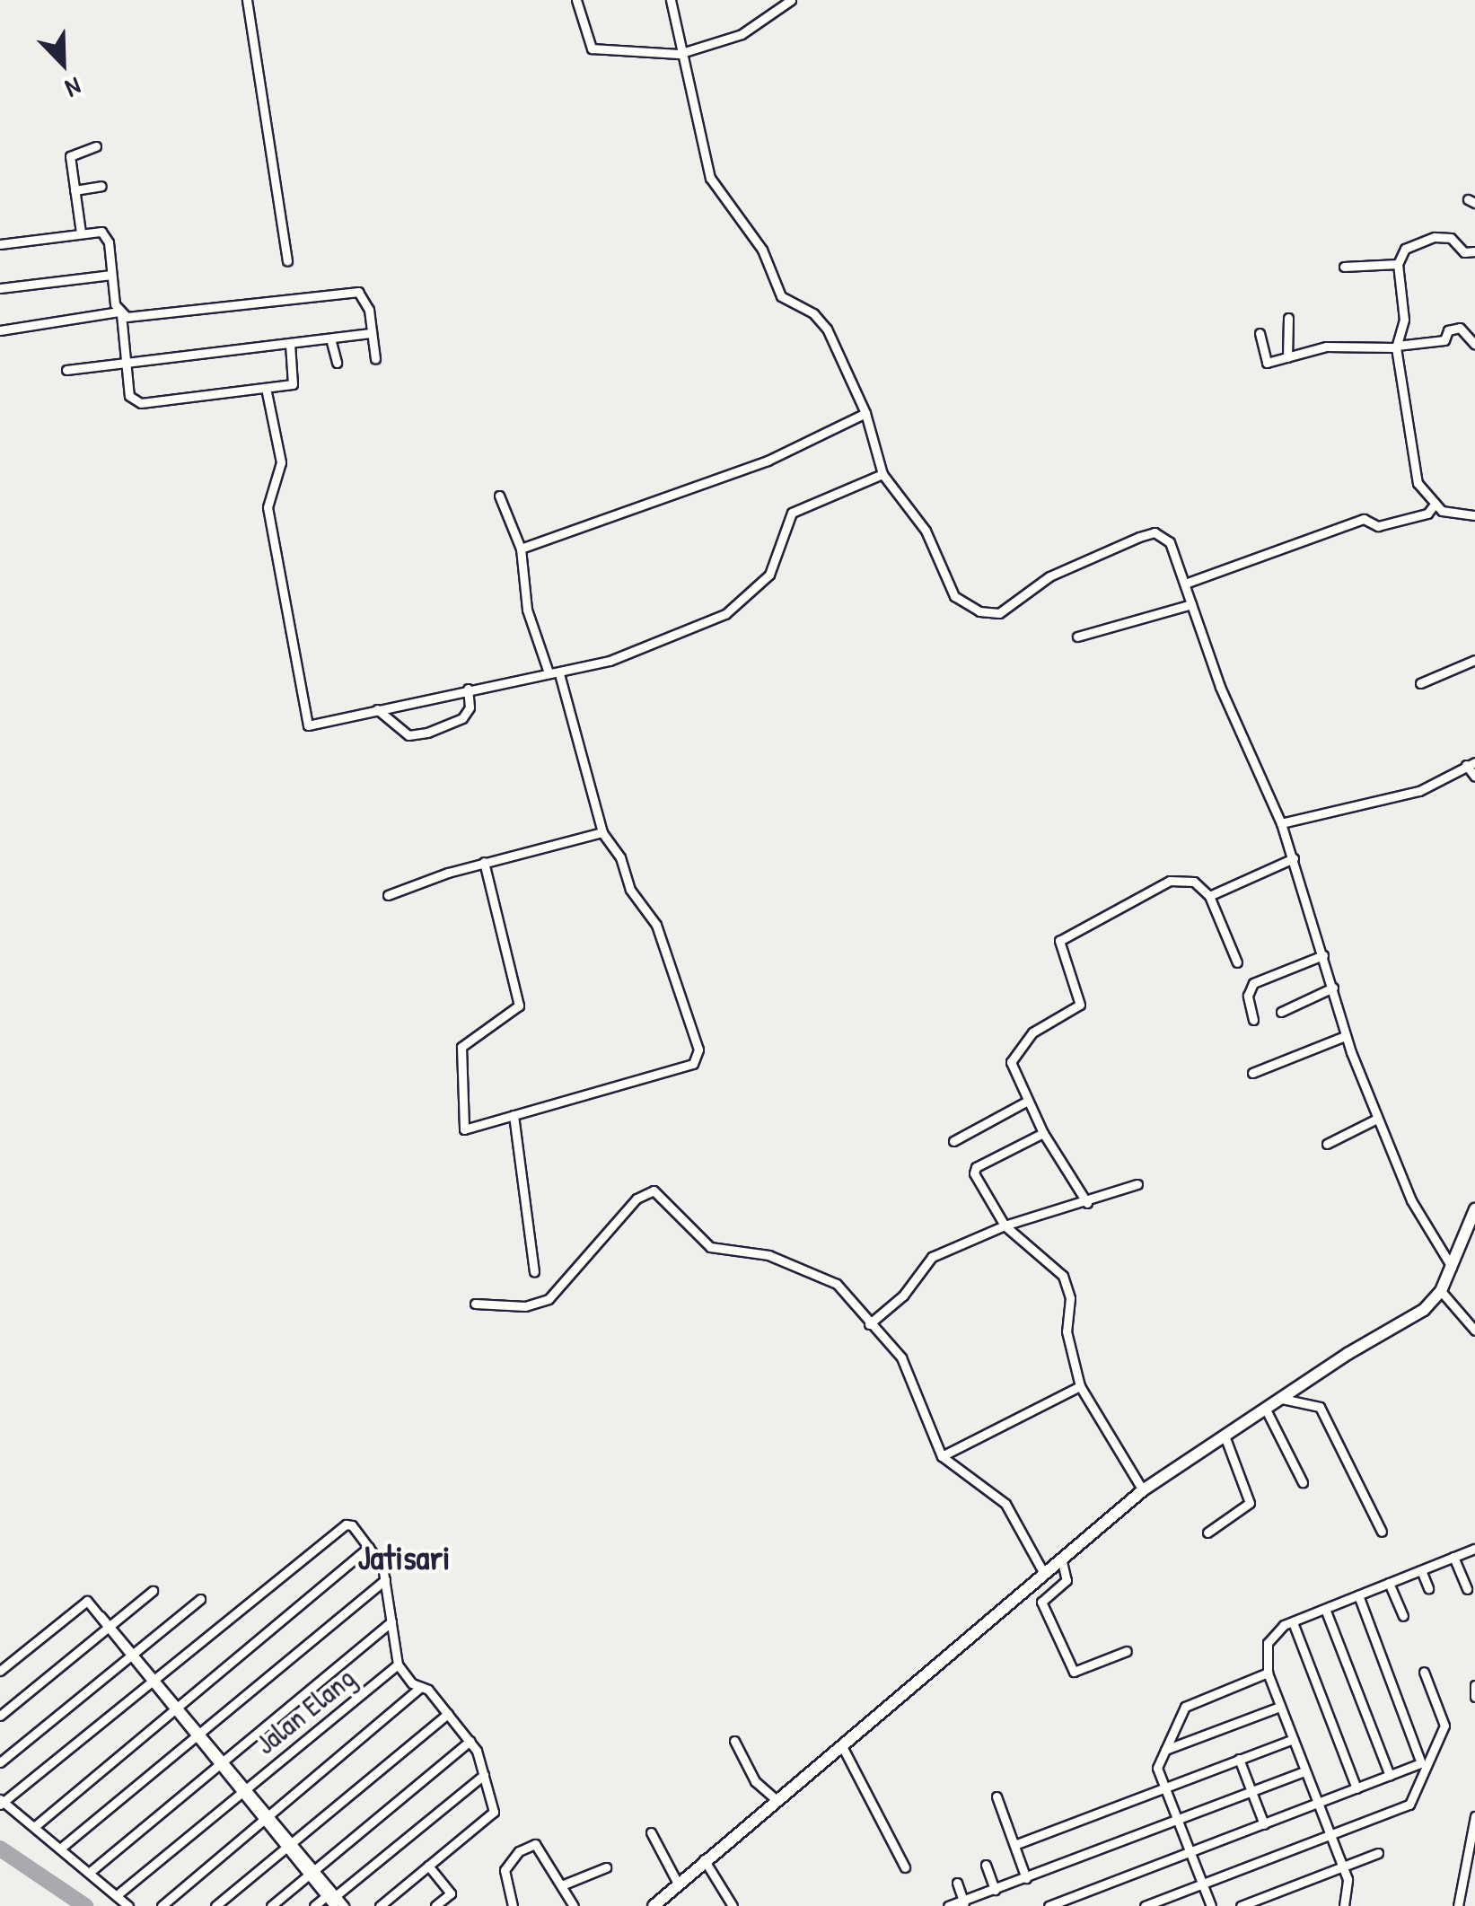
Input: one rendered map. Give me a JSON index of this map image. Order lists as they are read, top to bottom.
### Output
{
  "streets": {
    "street": ["Jalan Elang"]
  },
  "districts": ["Jatisari"],
  "north": "bottom right"
}
